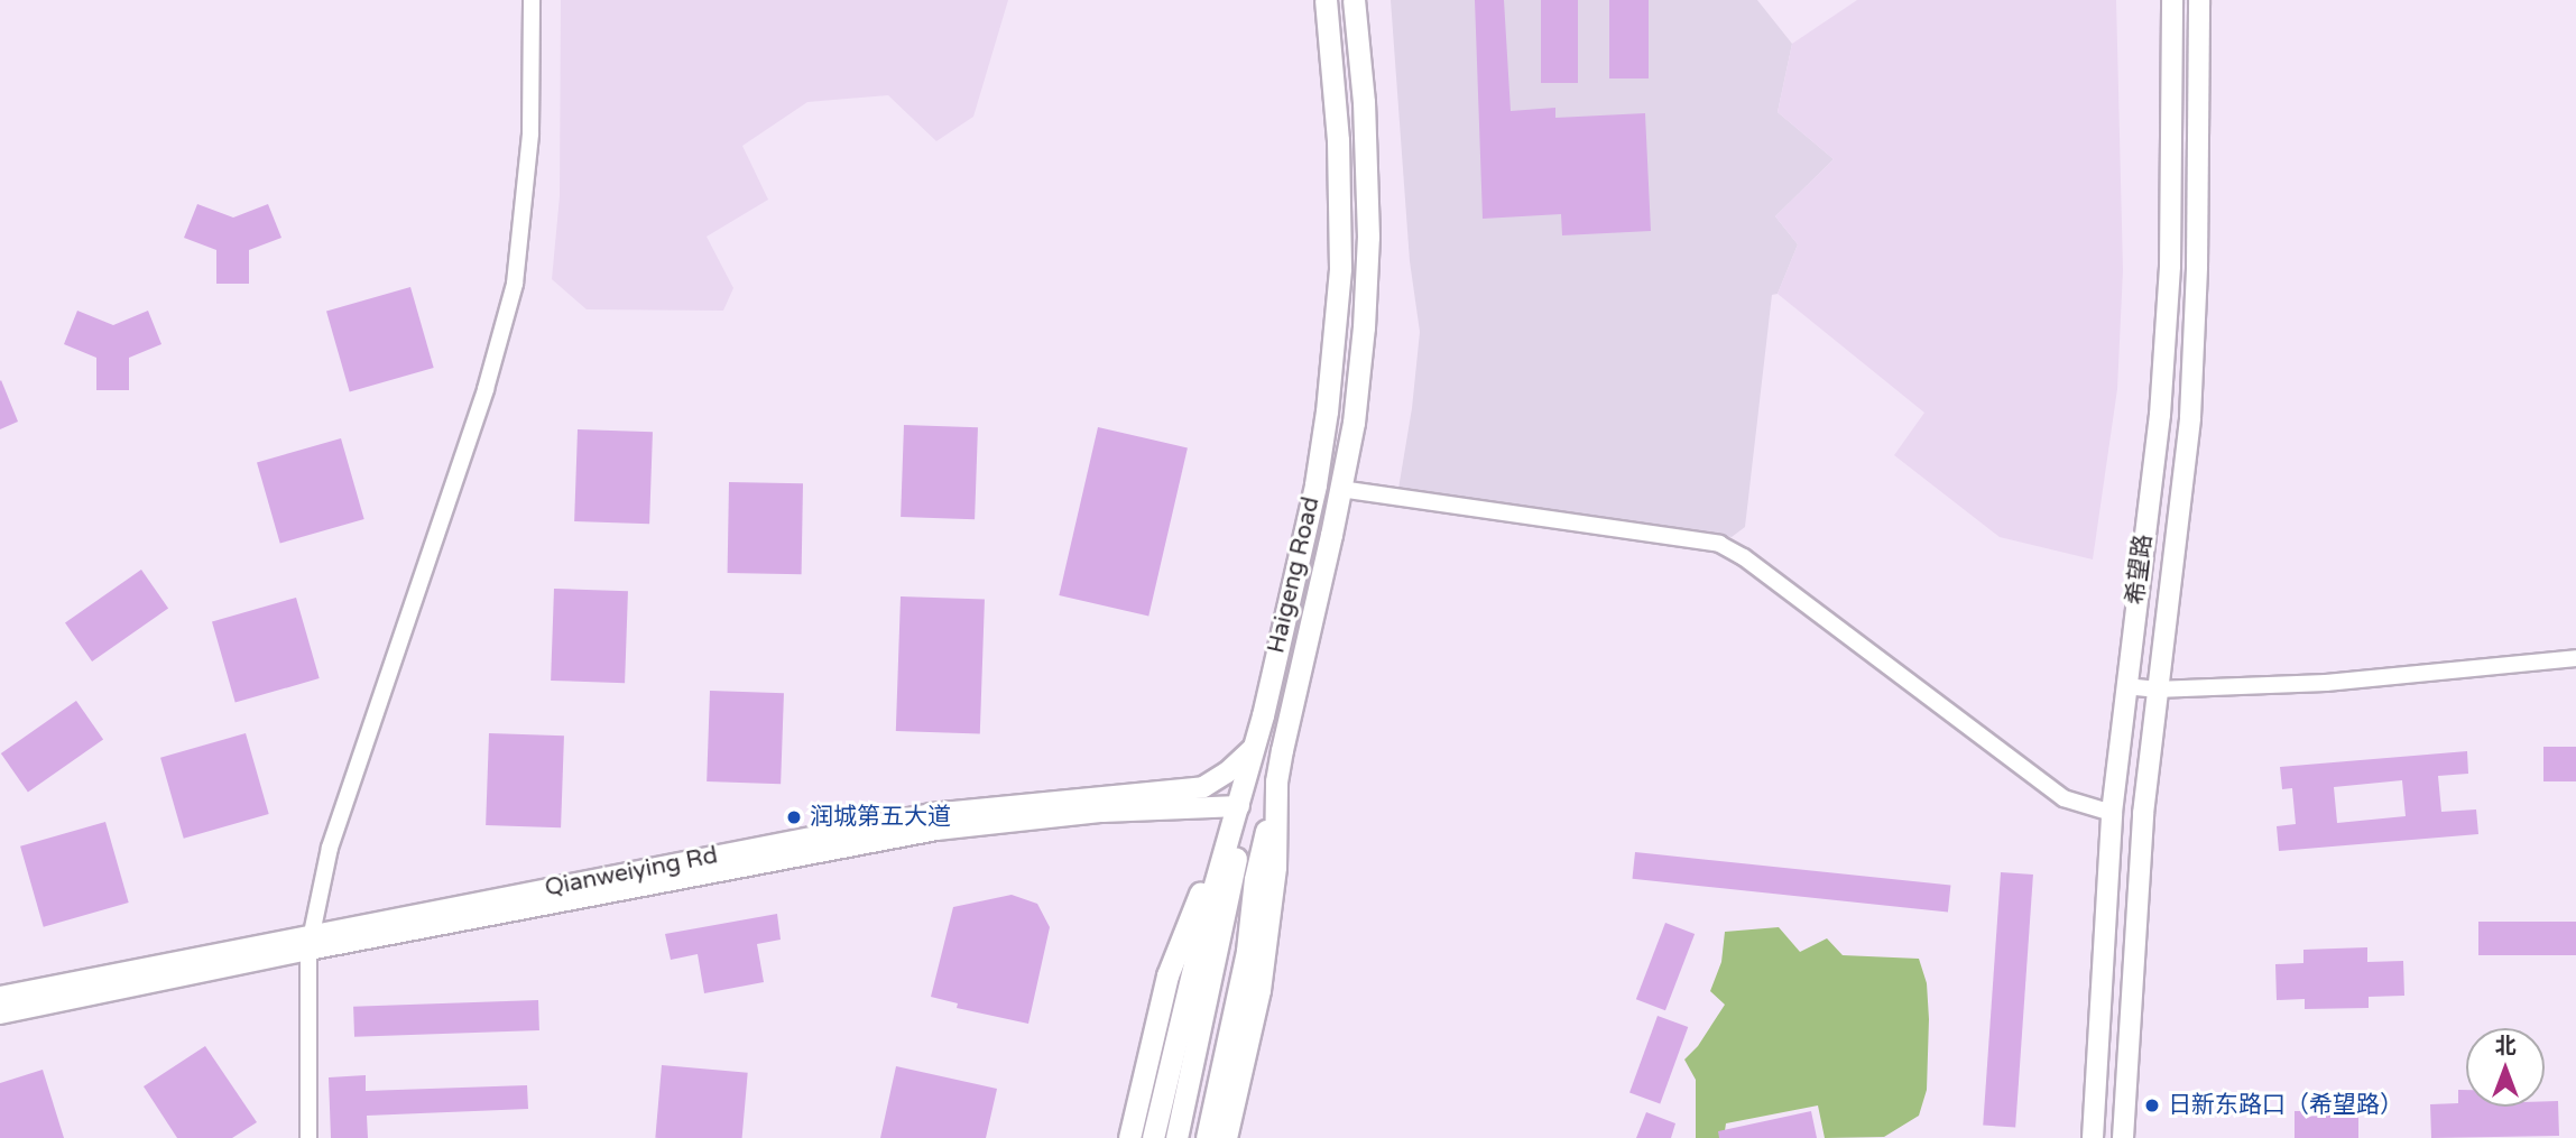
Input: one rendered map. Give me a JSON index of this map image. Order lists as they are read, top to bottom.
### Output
{
  "streets": {
    "main road": ["Haigeng Road"],
    "street": ["希望路", "Qianweiying Rd"]
  },
  "crossings": [
    ["Haigeng Road", "Qianweiying Rd"]
  ],
  "places": ["润城第五大道", "日新东路口（希望路）"],
  "north": "top"
}
